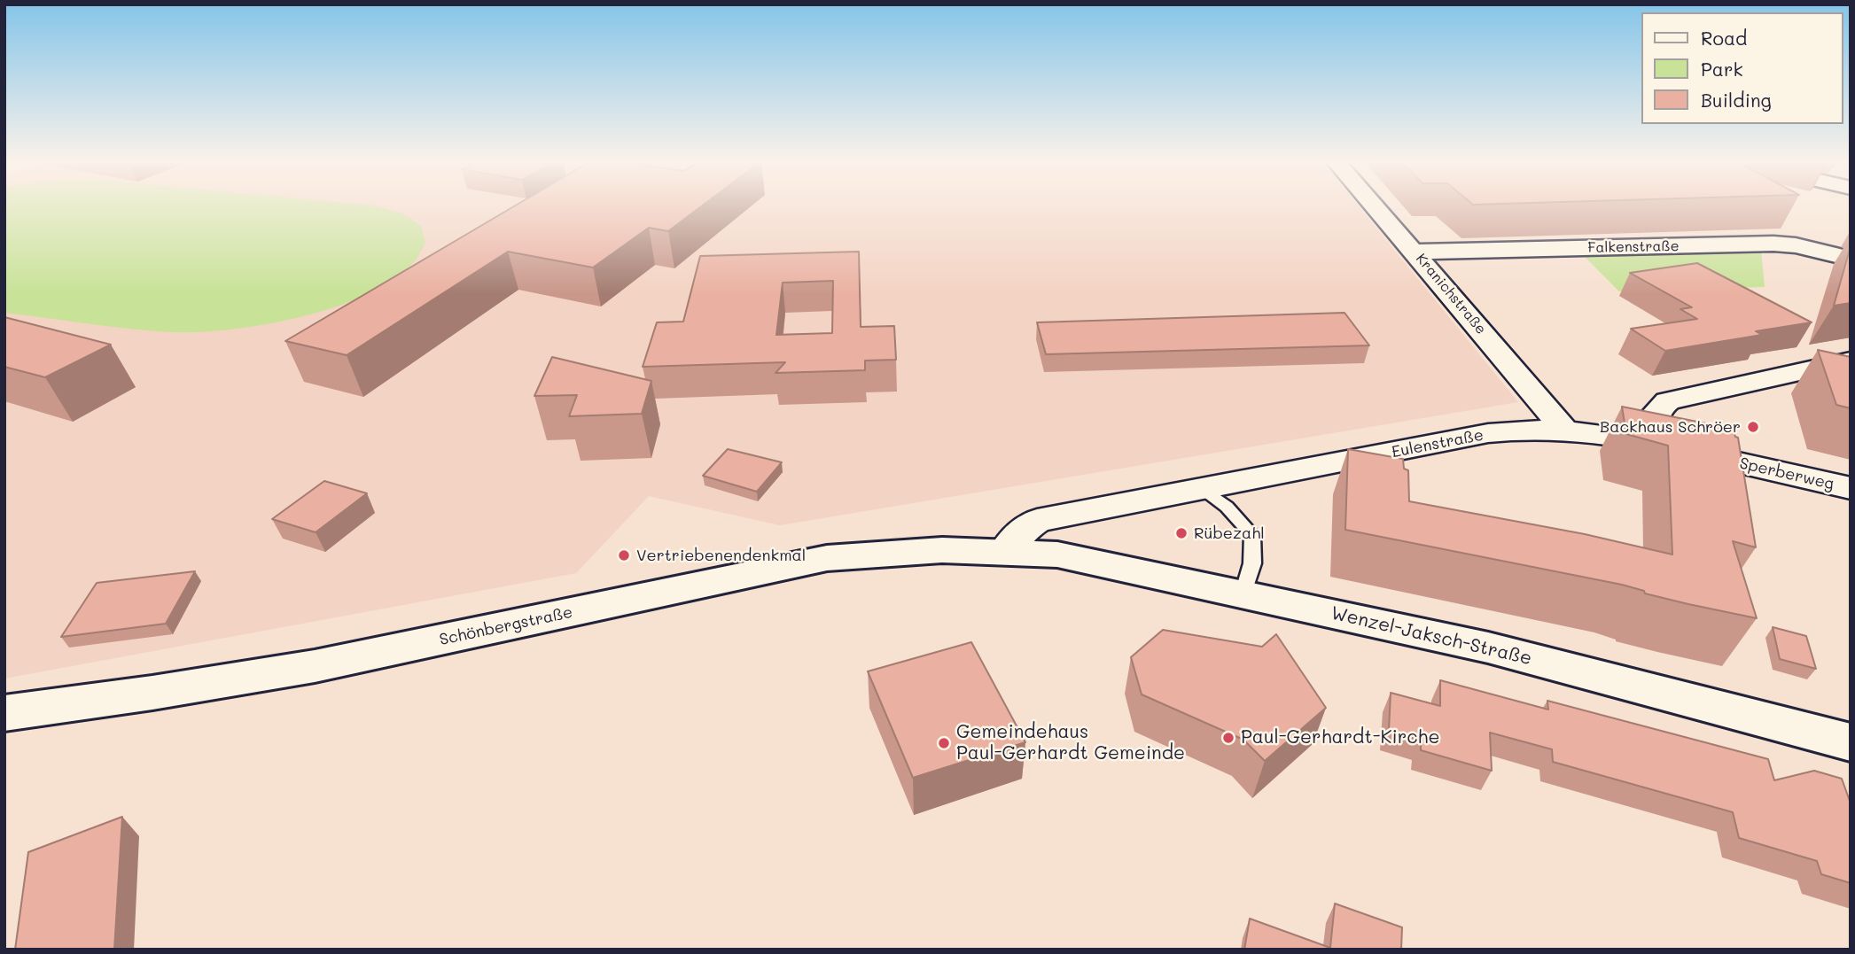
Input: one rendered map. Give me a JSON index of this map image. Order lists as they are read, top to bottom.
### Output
{
  "streets": {
    "street": [
      "Falkenstraße",
      "Kranichstraße",
      "Eulenstraße",
      "Sperberweg",
      "Schönbergstraße",
      "Wenzel-Jaksch-Straße"
    ]
  },
  "crossings": [
    ["Falkenstraße", "Kranichstraße"],
    ["Kranichstraße", "Eulenstraße"],
    ["Eulenstraße", "Sperberweg"],
    ["Eulenstraße", "Schönbergstraße"],
    ["Eulenstraße", "Wenzel-Jaksch-Straße"],
    ["Schönbergstraße", "Wenzel-Jaksch-Straße"]
  ],
  "places": [
    "Backhaus Schröer",
    "Rübezahl",
    "Vertriebenendenkmal",
    "Paul-Gerhardt-Kirche",
    "Gemeindehaus Paul-Gerhardt Gemeinde"
  ],
  "legend": ["Road", "Park", "Building"]
}
